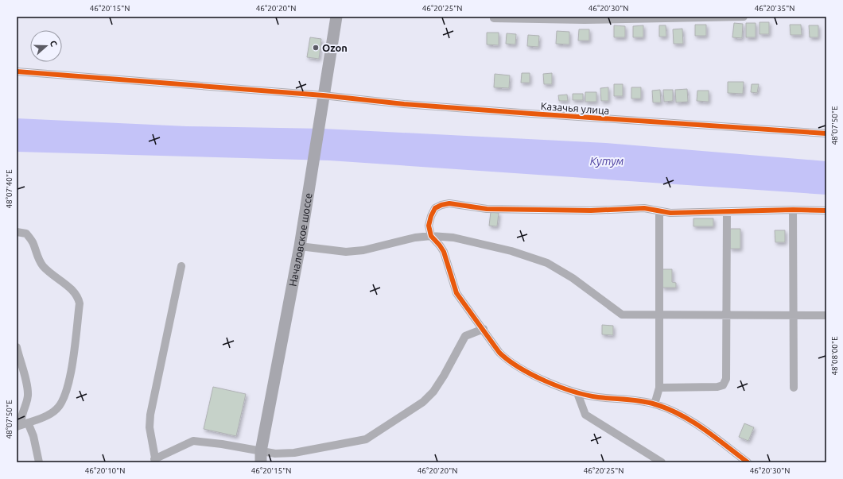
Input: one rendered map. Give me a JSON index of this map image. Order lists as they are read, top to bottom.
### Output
{
  "streets": {
    "main road": ["Началовское шоссе"],
    "street": ["Казачья улица"]
  },
  "crossings": [
    ["Казачья улица", "Началовское шоссе"]
  ],
  "water": ["Кутум"],
  "places": ["Ozon"],
  "north": "right",
  "coordinates": [
    "46°20'15\"N",
    "46°20'20\"N",
    "46°20'25\"N",
    "46°20'30\"N",
    "46°20'35\"N",
    "48°07'50\"E",
    "48°07'40\"E",
    "48°08'00\"E",
    "46°20'10\"N"
  ]
}
